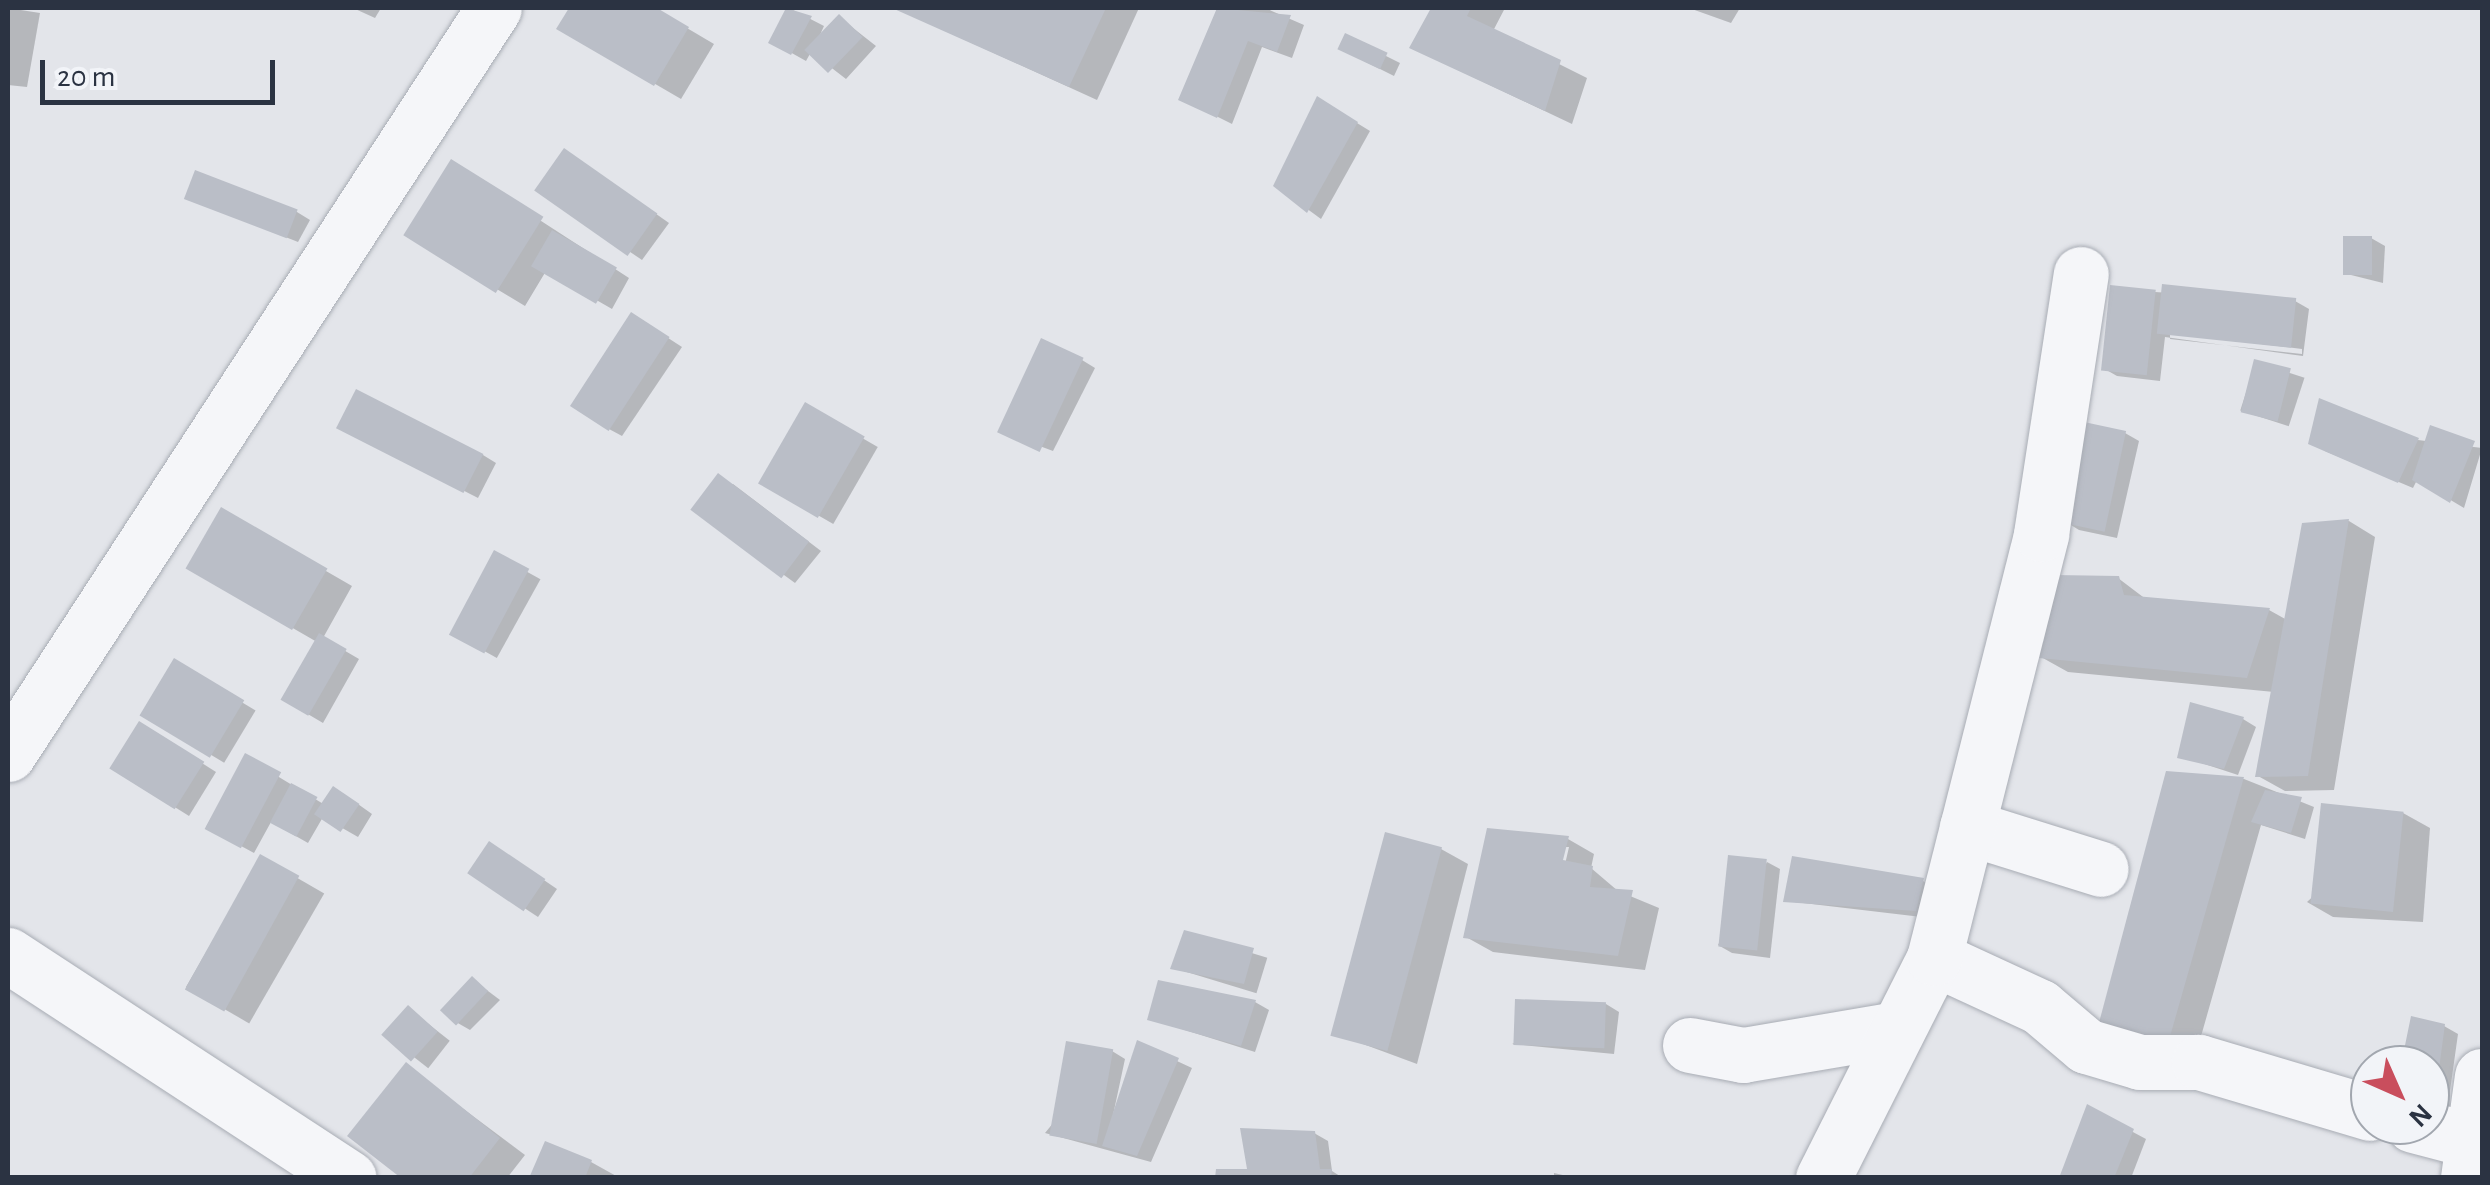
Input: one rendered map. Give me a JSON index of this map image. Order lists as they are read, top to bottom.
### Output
{
  "scale_bar": "20 m",
  "north": "bottom right"
}
